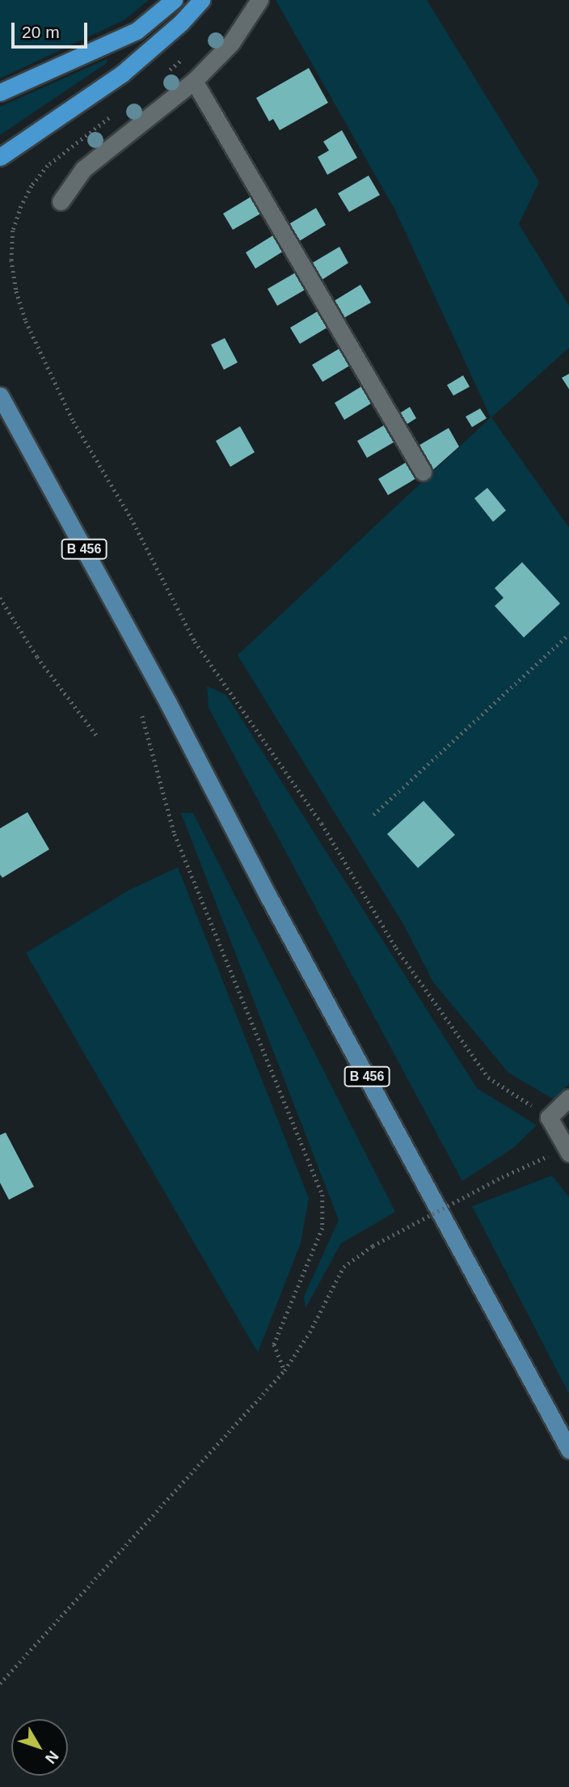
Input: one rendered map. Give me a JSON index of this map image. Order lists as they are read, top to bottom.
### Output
{
  "streets": {
    "main road": ["B 456"]
  },
  "scale_bar": "20 m",
  "north": "bottom right"
}
